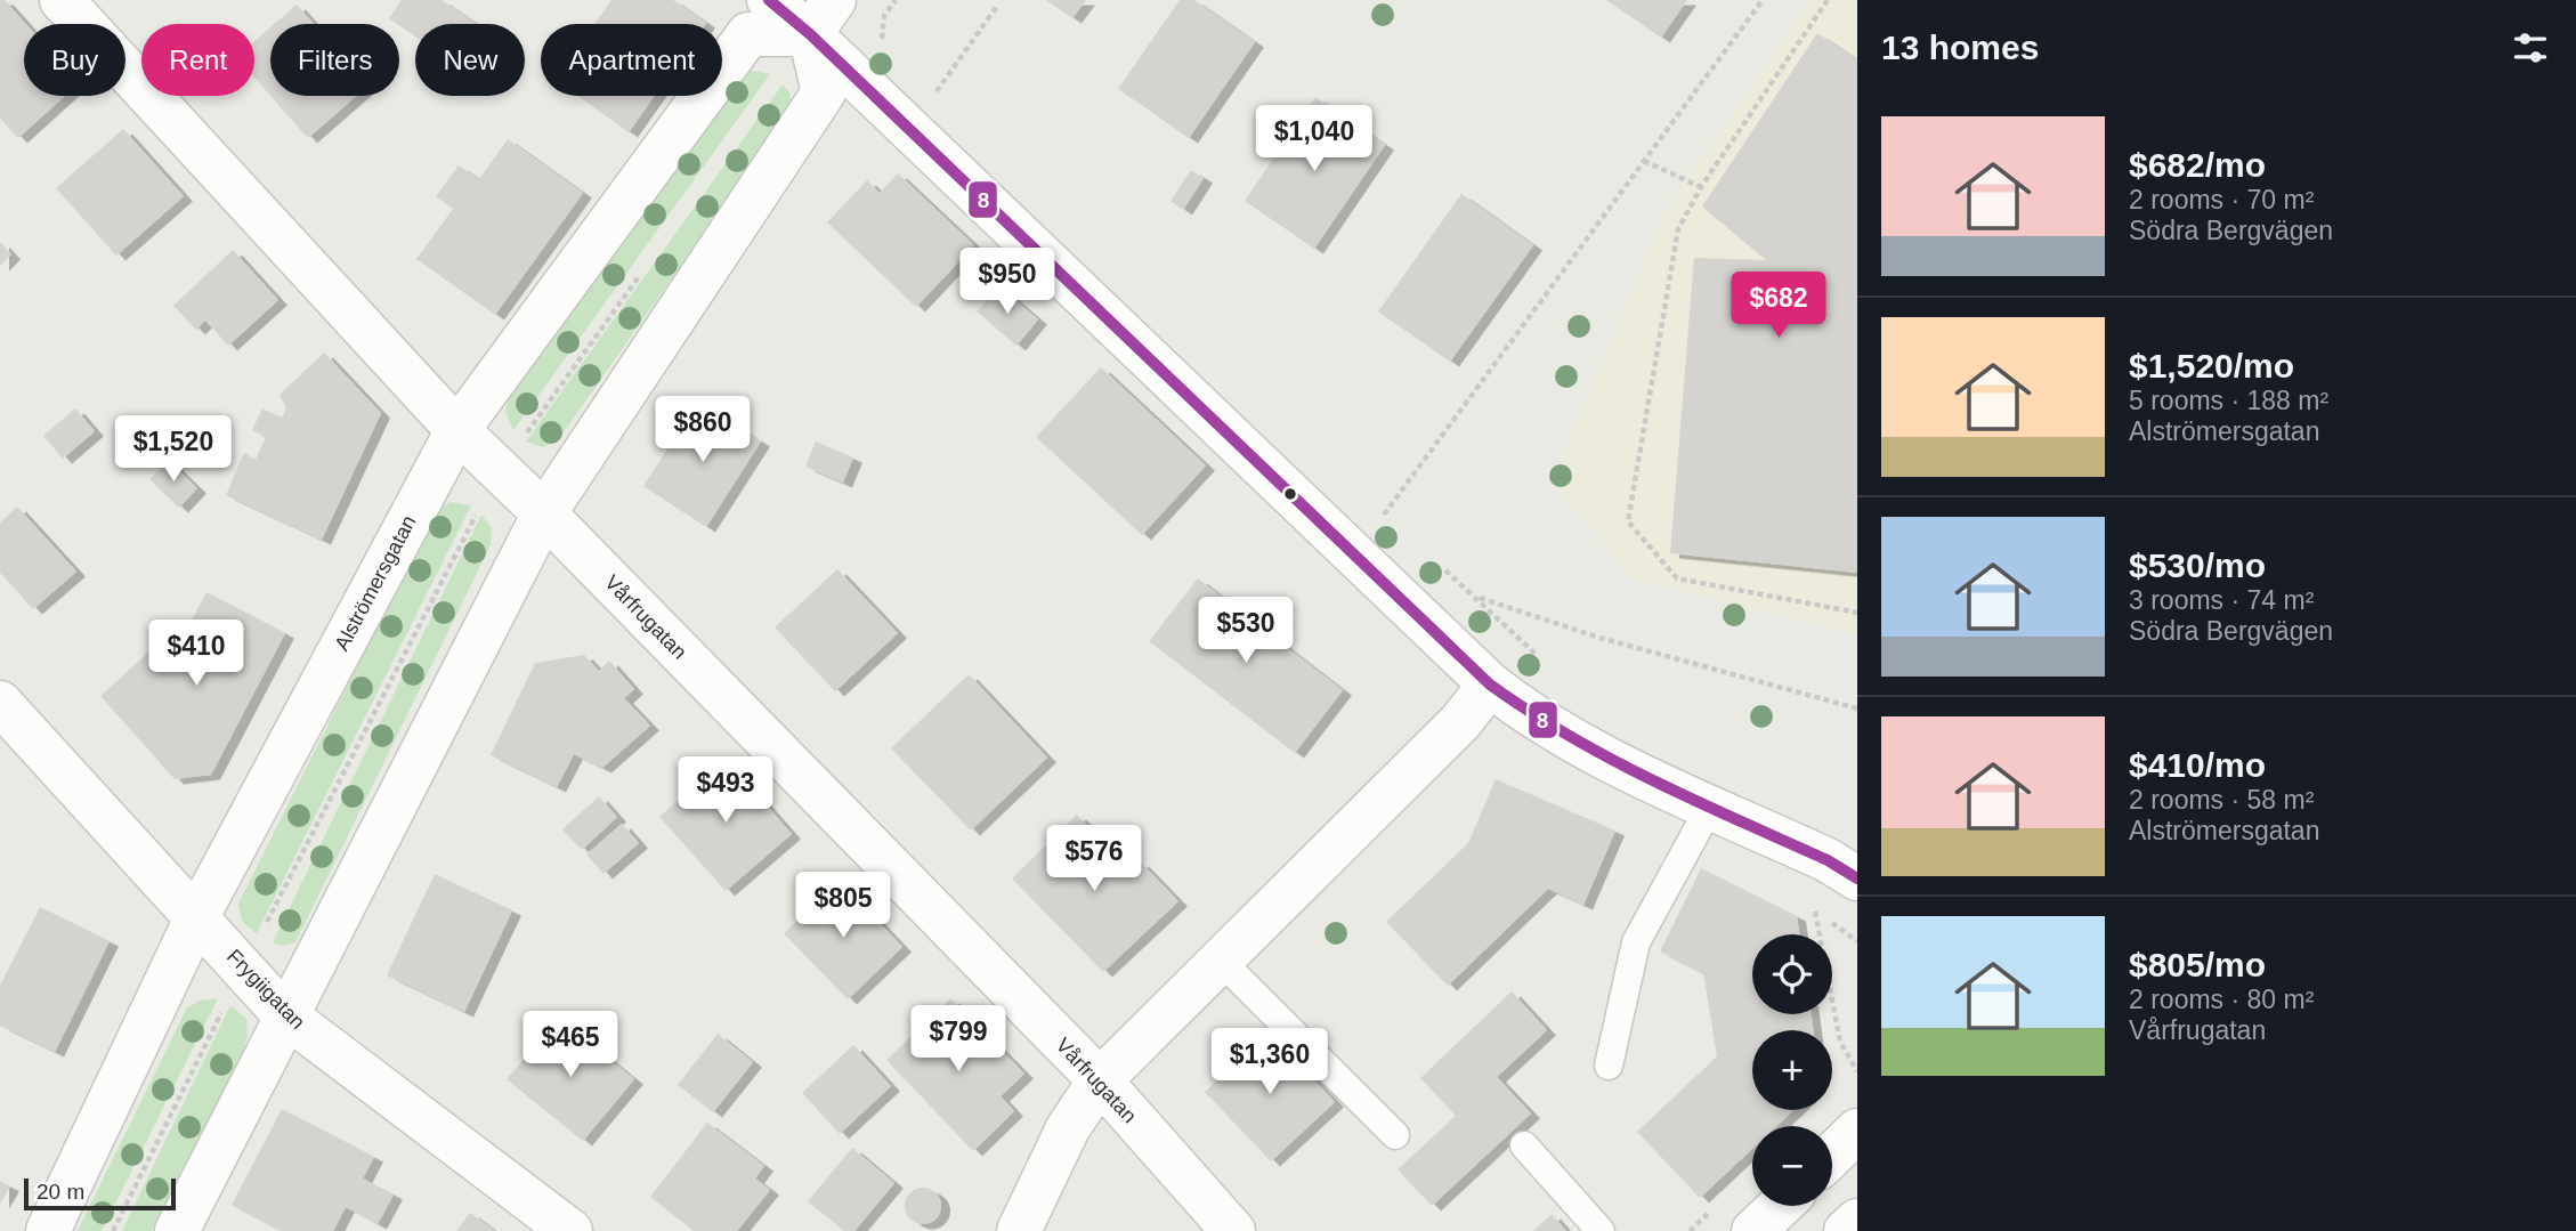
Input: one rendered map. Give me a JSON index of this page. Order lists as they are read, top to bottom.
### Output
{
  "streets": {
    "street": ["Alströmersgatan", "Vårfrugatan", "Frygiigatan"]
  },
  "crossings": [
    ["Alströmersgatan", "Vårfrugatan"],
    ["Alströmersgatan", "Frygiigatan"]
  ],
  "lines": ["transit line 8"],
  "scale_bar": "20 m",
  "page": {
    "heading": "13 homes",
    "chip": [
      "Buy",
      "Rent",
      "Filters",
      "New",
      "Apartment"
    ],
    "list": [
      {
        "name": "$682/mo",
        "note": "2 rooms · 70 m² · Södra Bergvägen"
      },
      {
        "name": "$1,520/mo",
        "note": "5 rooms · 188 m² · Alströmersgatan"
      },
      {
        "name": "$530/mo",
        "note": "3 rooms · 74 m² · Södra Bergvägen"
      },
      {
        "name": "$410/mo",
        "note": "2 rooms · 58 m² · Alströmersgatan"
      },
      {
        "name": "$805/mo",
        "note": "2 rooms · 80 m² · Vårfrugatan"
      }
    ],
    "price": [
      "$1,040",
      "$950",
      "$682",
      "$860",
      "$1,520",
      "$530",
      "$410",
      "$493",
      "$576",
      "$805",
      "$799",
      "$465",
      "$1,360"
    ],
    "map_buttons": ["+", "−"],
    "scale": "20 m"
  }
}
